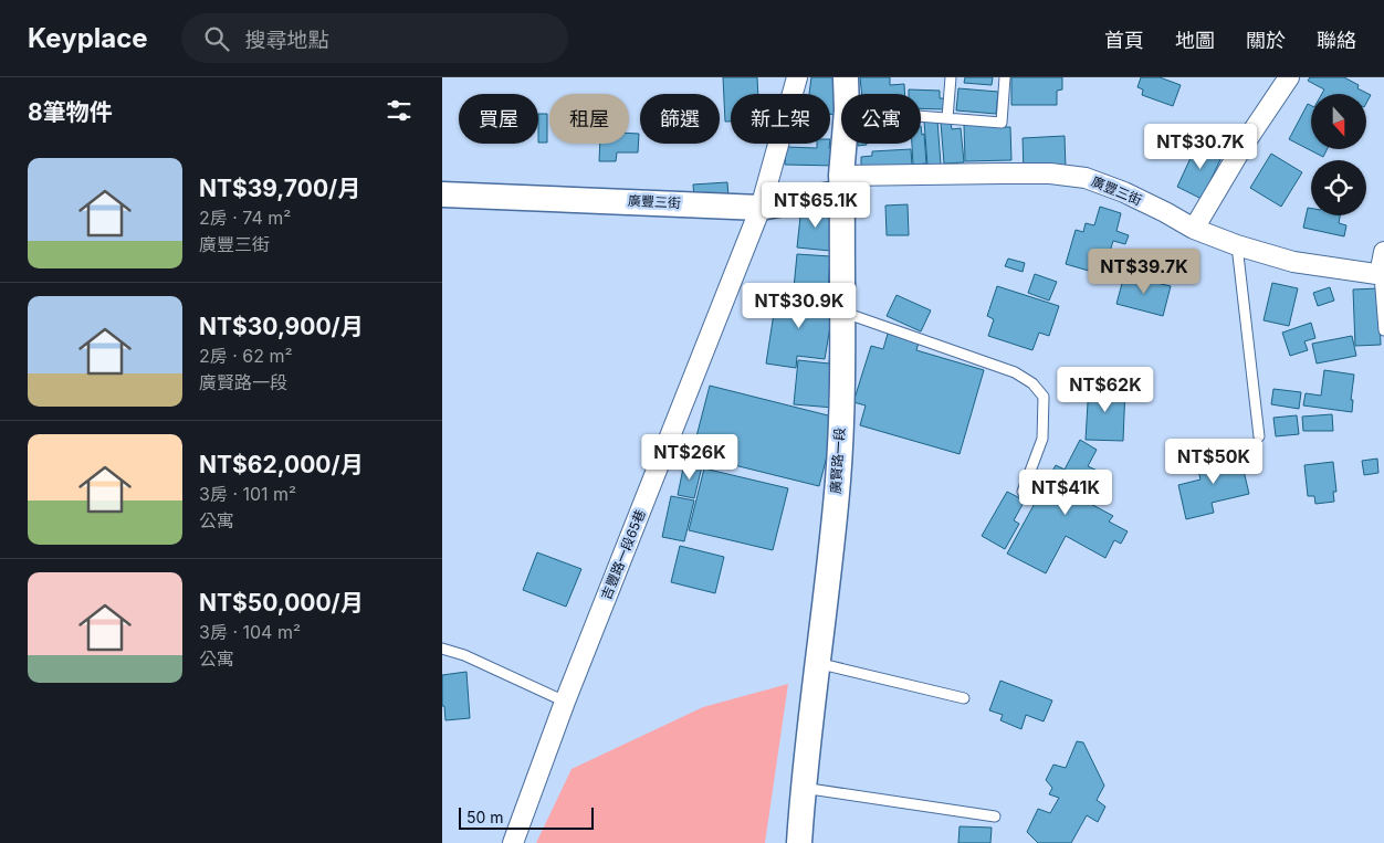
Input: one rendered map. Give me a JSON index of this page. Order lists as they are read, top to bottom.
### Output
{
  "streets": {
    "street": ["廣豐三街", "廣賢路一段", "吉豐路一段65巷"]
  },
  "crossings": [
    ["廣豐三街", "廣賢路一段"],
    ["廣豐三街", "吉豐路一段65巷"]
  ],
  "scale_bar": "50 m",
  "north": "bottom",
  "page": {
    "header": "Keyplace",
    "search": "搜尋地點",
    "nav": [
      "首頁",
      "地圖",
      "關於",
      "聯絡"
    ],
    "heading": "8筆物件",
    "chip": [
      "買屋",
      "租屋",
      "篩選",
      "新上架",
      "公寓"
    ],
    "price": [
      "NT$30.7K",
      "NT$65.1K",
      "NT$39.7K",
      "NT$30.9K",
      "NT$62K",
      "NT$26K",
      "NT$50K",
      "NT$41K"
    ],
    "list": [
      {
        "name": "NT$39,700/月",
        "note": "2房 · 74 m² · 廣豐三街"
      },
      {
        "name": "NT$30,900/月",
        "note": "2房 · 62 m² · 廣賢路一段"
      },
      {
        "name": "NT$62,000/月",
        "note": "3房 · 101 m² · 公寓"
      },
      {
        "name": "NT$50,000/月",
        "note": "3房 · 104 m² · 公寓"
      }
    ],
    "scale": "50 m"
  }
}
